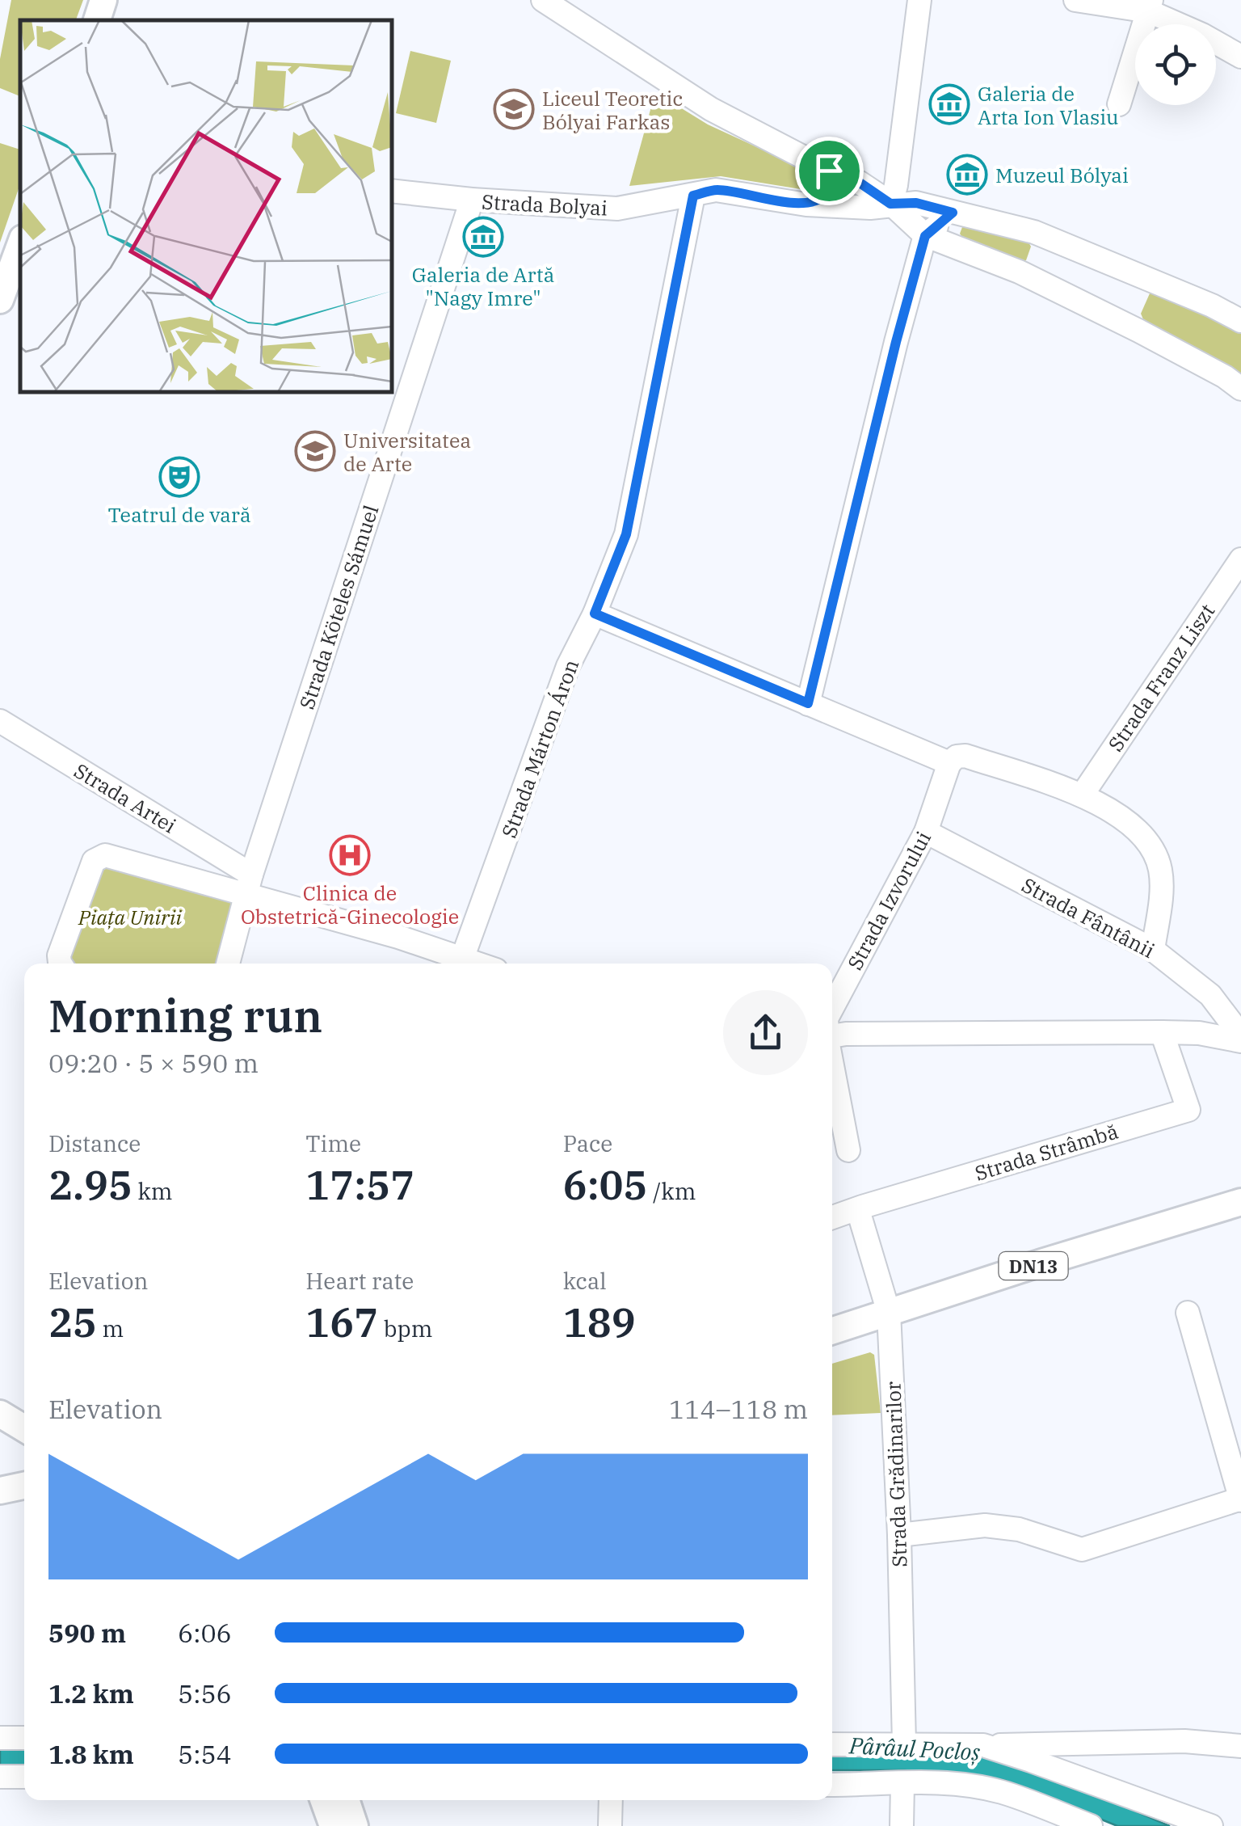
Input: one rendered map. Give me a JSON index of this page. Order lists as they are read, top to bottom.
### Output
{
  "streets": {
    "main road": ["DN13"],
    "street": [
      "Strada Bolyai",
      "Strada Köteles Sámuel",
      "Strada Franz Liszt",
      "Strada Márton Áron",
      "Strada Artei",
      "Strada Izvorului",
      "Strada Fântânii",
      "Strada Strâmbă",
      "Strada Grădinarilor"
    ]
  },
  "crossings": [
    ["Strada Bolyai", "Strada Köteles Sámuel"],
    ["Strada Bolyai", "Strada Márton Áron"],
    ["Strada Köteles Sámuel", "Strada Artei"],
    ["Strada Izvorului", "Strada Fântânii"],
    ["Strada Strâmbă", "Strada Grădinarilor"],
    ["DN13", "Strada Grădinarilor"]
  ],
  "water": ["Pârâul Pocloș"],
  "parks": ["Piața Unirii"],
  "places": {
    "museum": ["Galeria de Arta Ion Vlasiu", "Muzeul Bólyai", "Galeria de Artă \"Nagy Imre\""],
    "school or university": ["Liceul Teoretic Bólyai Farkas", "Universitatea de Arte"],
    "theatre": ["Teatrul de vară"],
    "hospital": ["Clinica de Obstetrică-Ginecologie"]
  },
  "page": {
    "heading": ["Morning run", "09:20 · 5 × 590 m"],
    "stats": [
      ["Distance", "2.95 km"],
      ["Time", "17:57"],
      ["Pace", "6:05 /km"],
      ["Elevation", "25 m"],
      ["Heart rate", "167 bpm"],
      ["kcal", "189"]
    ],
    "chart": ["Elevation", "114–118 m"],
    "list": [
      {
        "name": "590 m",
        "note": "6:06"
      },
      {
        "name": "1.2 km",
        "note": "5:56"
      },
      {
        "name": "1.8 km",
        "note": "5:54"
      }
    ]
  }
}
